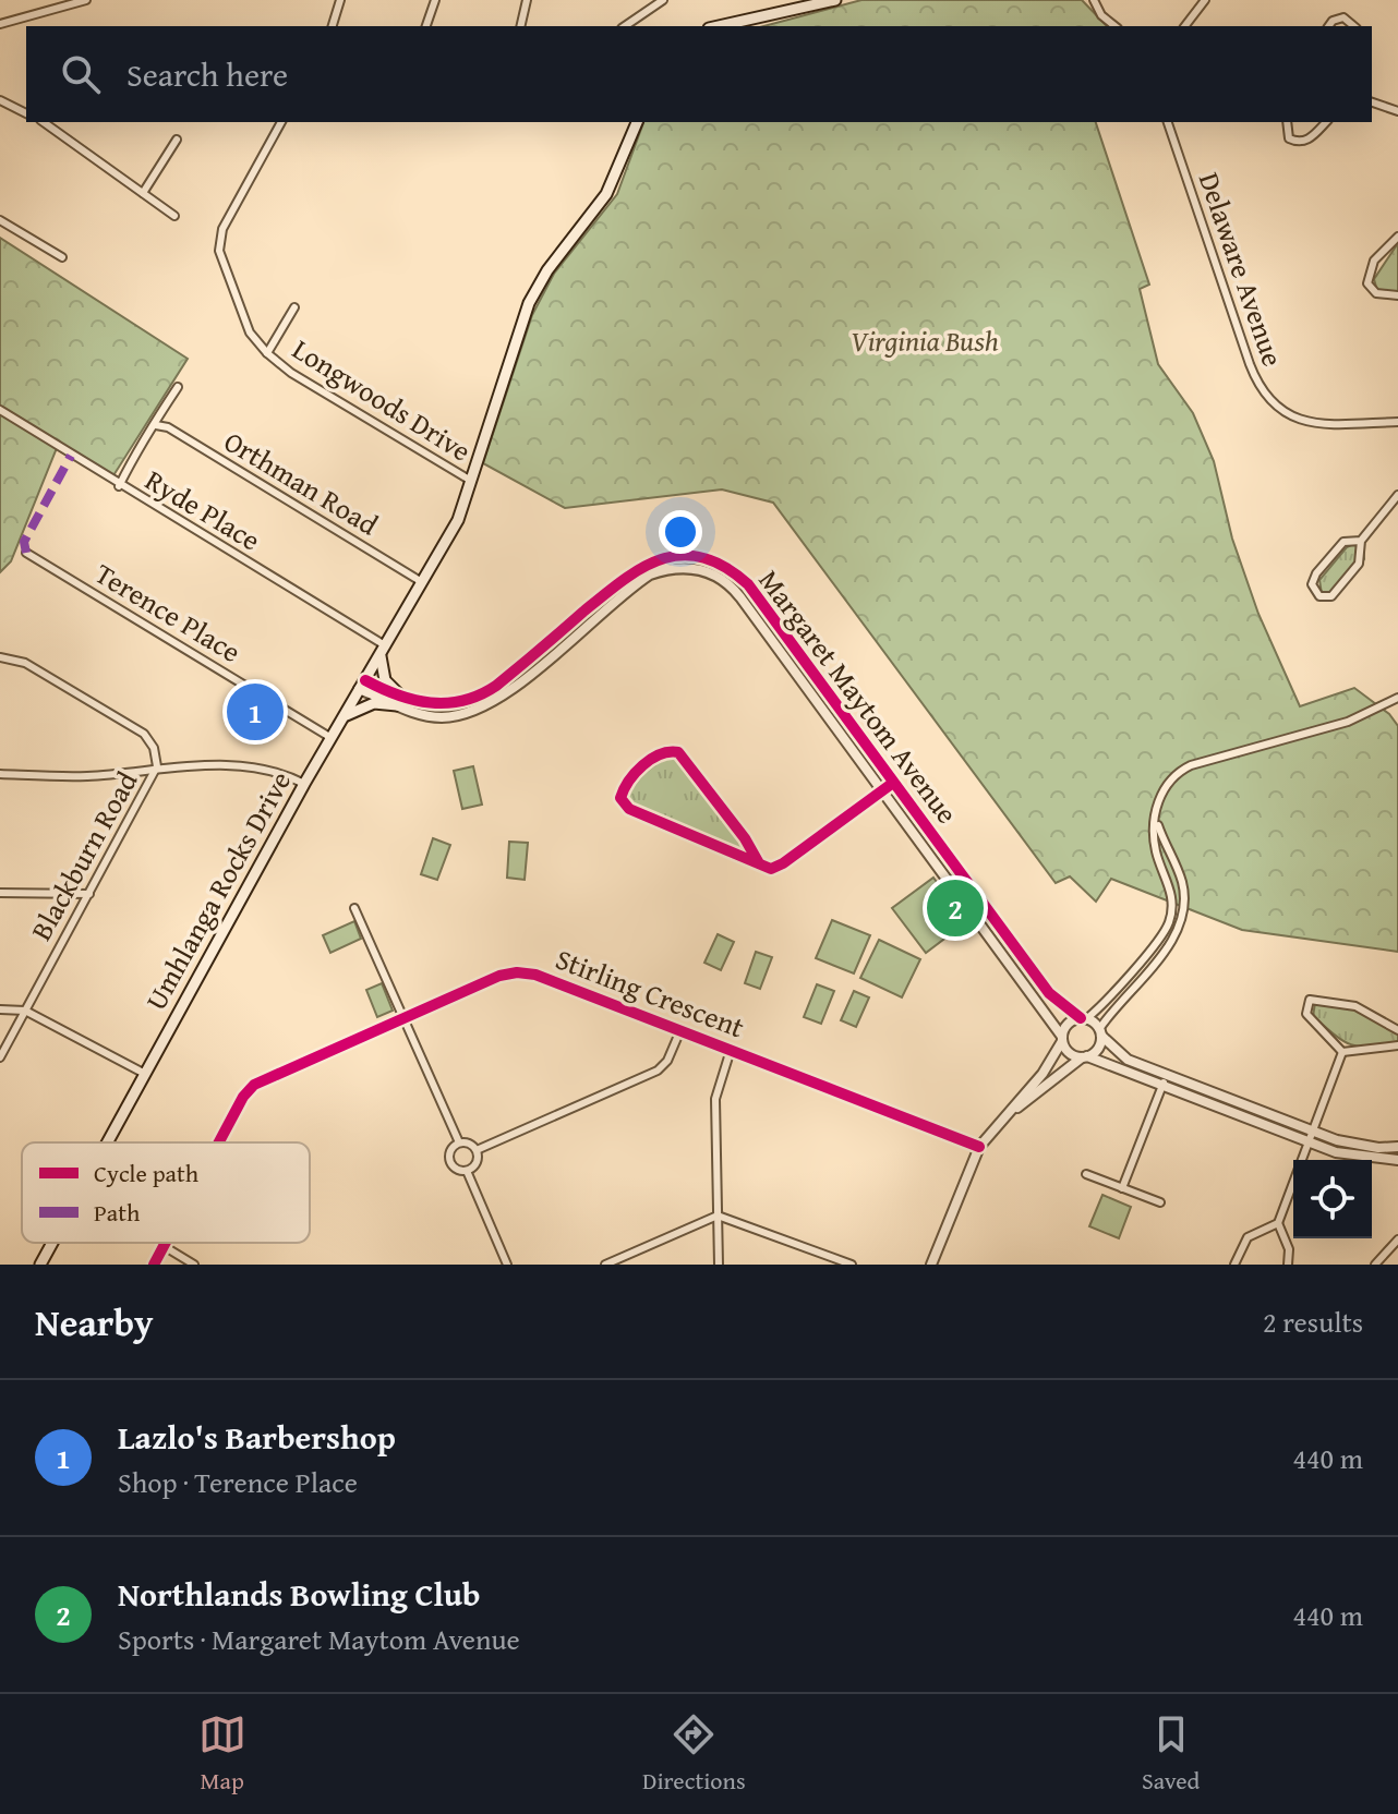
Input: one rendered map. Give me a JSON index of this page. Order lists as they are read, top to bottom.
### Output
{
  "streets": {
    "main road": ["Umhlanga Rocks Drive"],
    "street": [
      "Delaware Avenue",
      "Longwoods Drive",
      "Orthman Road",
      "Ryde Place",
      "Terence Place",
      "Margaret Maytom Avenue",
      "Blackburn Road",
      "Stirling Crescent"
    ]
  },
  "crossings": [
    ["Longwoods Drive", "Umhlanga Rocks Drive"],
    ["Orthman Road", "Umhlanga Rocks Drive"],
    ["Ryde Place", "Umhlanga Rocks Drive"],
    ["Terence Place", "Umhlanga Rocks Drive"],
    ["Margaret Maytom Avenue", "Umhlanga Rocks Drive"]
  ],
  "parks": ["Virginia Bush"],
  "legend": ["Cycle path", "Path"],
  "page": {
    "search": "Search here",
    "pins": ["1", "2"],
    "heading": ["Nearby", "2 results"],
    "list": [
      {
        "mark": "1",
        "name": "Lazlo's Barbershop",
        "note": "Shop · Terence Place",
        "value": "440 m"
      },
      {
        "mark": "2",
        "name": "Northlands Bowling Club",
        "note": "Sports · Margaret Maytom Avenue",
        "value": "440 m"
      }
    ],
    "nav": ["Map", "Directions", "Saved"]
  }
}
